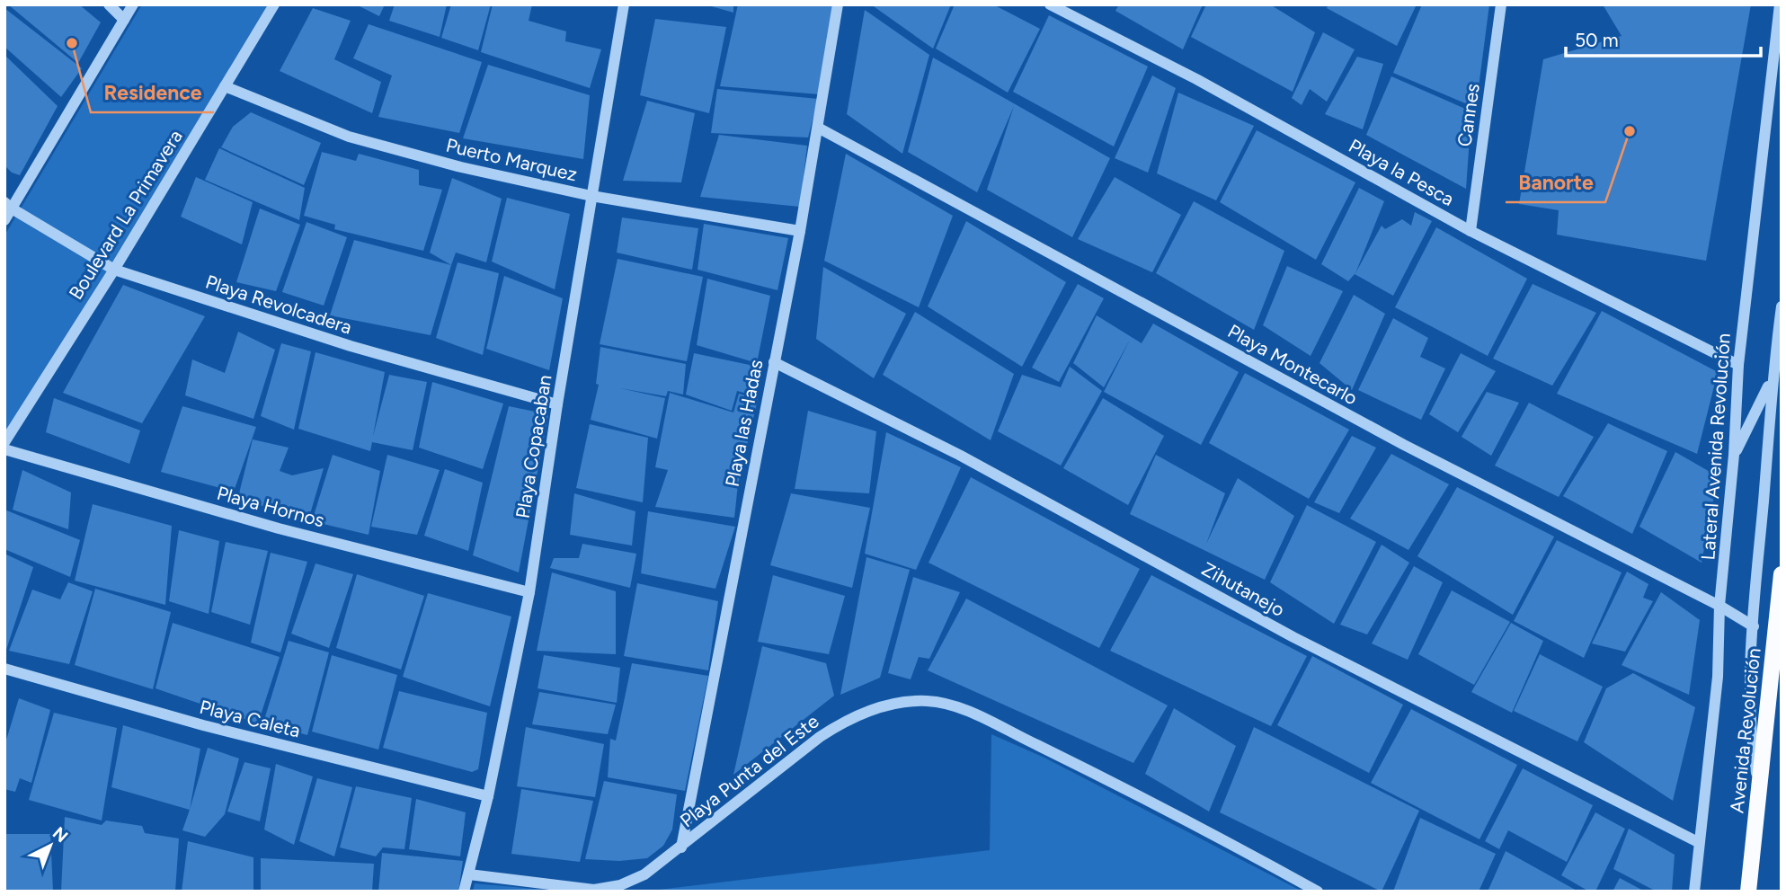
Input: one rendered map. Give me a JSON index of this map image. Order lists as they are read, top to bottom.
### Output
{
  "streets": {
    "main road": ["Avenida Revolución"],
    "street": [
      "Cannes",
      "Puerto Marquez",
      "Playa la Pesca",
      "Boulevard La Primavera",
      "Playa Revolcadera",
      "Playa Montecarlo",
      "Playa las Hadas",
      "Playa Copacaban",
      "Lateral Avenida Revolución",
      "Playa Hornos",
      "Zihutanejo",
      "Playa Caleta",
      "Playa Punta del Este"
    ]
  },
  "crossings": [
    ["Cannes", "Playa la Pesca"],
    ["Puerto Marquez", "Boulevard La Primavera"],
    ["Puerto Marquez", "Playa las Hadas"],
    ["Puerto Marquez", "Playa Copacaban"],
    ["Playa la Pesca", "Lateral Avenida Revolución"],
    ["Boulevard La Primavera", "Playa Revolcadera"],
    ["Playa Revolcadera", "Playa Copacaban"],
    ["Playa Montecarlo", "Playa las Hadas"],
    ["Playa Montecarlo", "Lateral Avenida Revolución"],
    ["Playa las Hadas", "Zihutanejo"],
    ["Playa las Hadas", "Playa Punta del Este"],
    ["Playa Copacaban", "Playa Hornos"],
    ["Playa Copacaban", "Playa Caleta"],
    ["Playa Copacaban", "Playa Punta del Este"],
    ["Lateral Avenida Revolución", "Zihutanejo"]
  ],
  "places": ["Residence", "Banorte"],
  "scale_bar": "50 m",
  "north": "top right"
}
